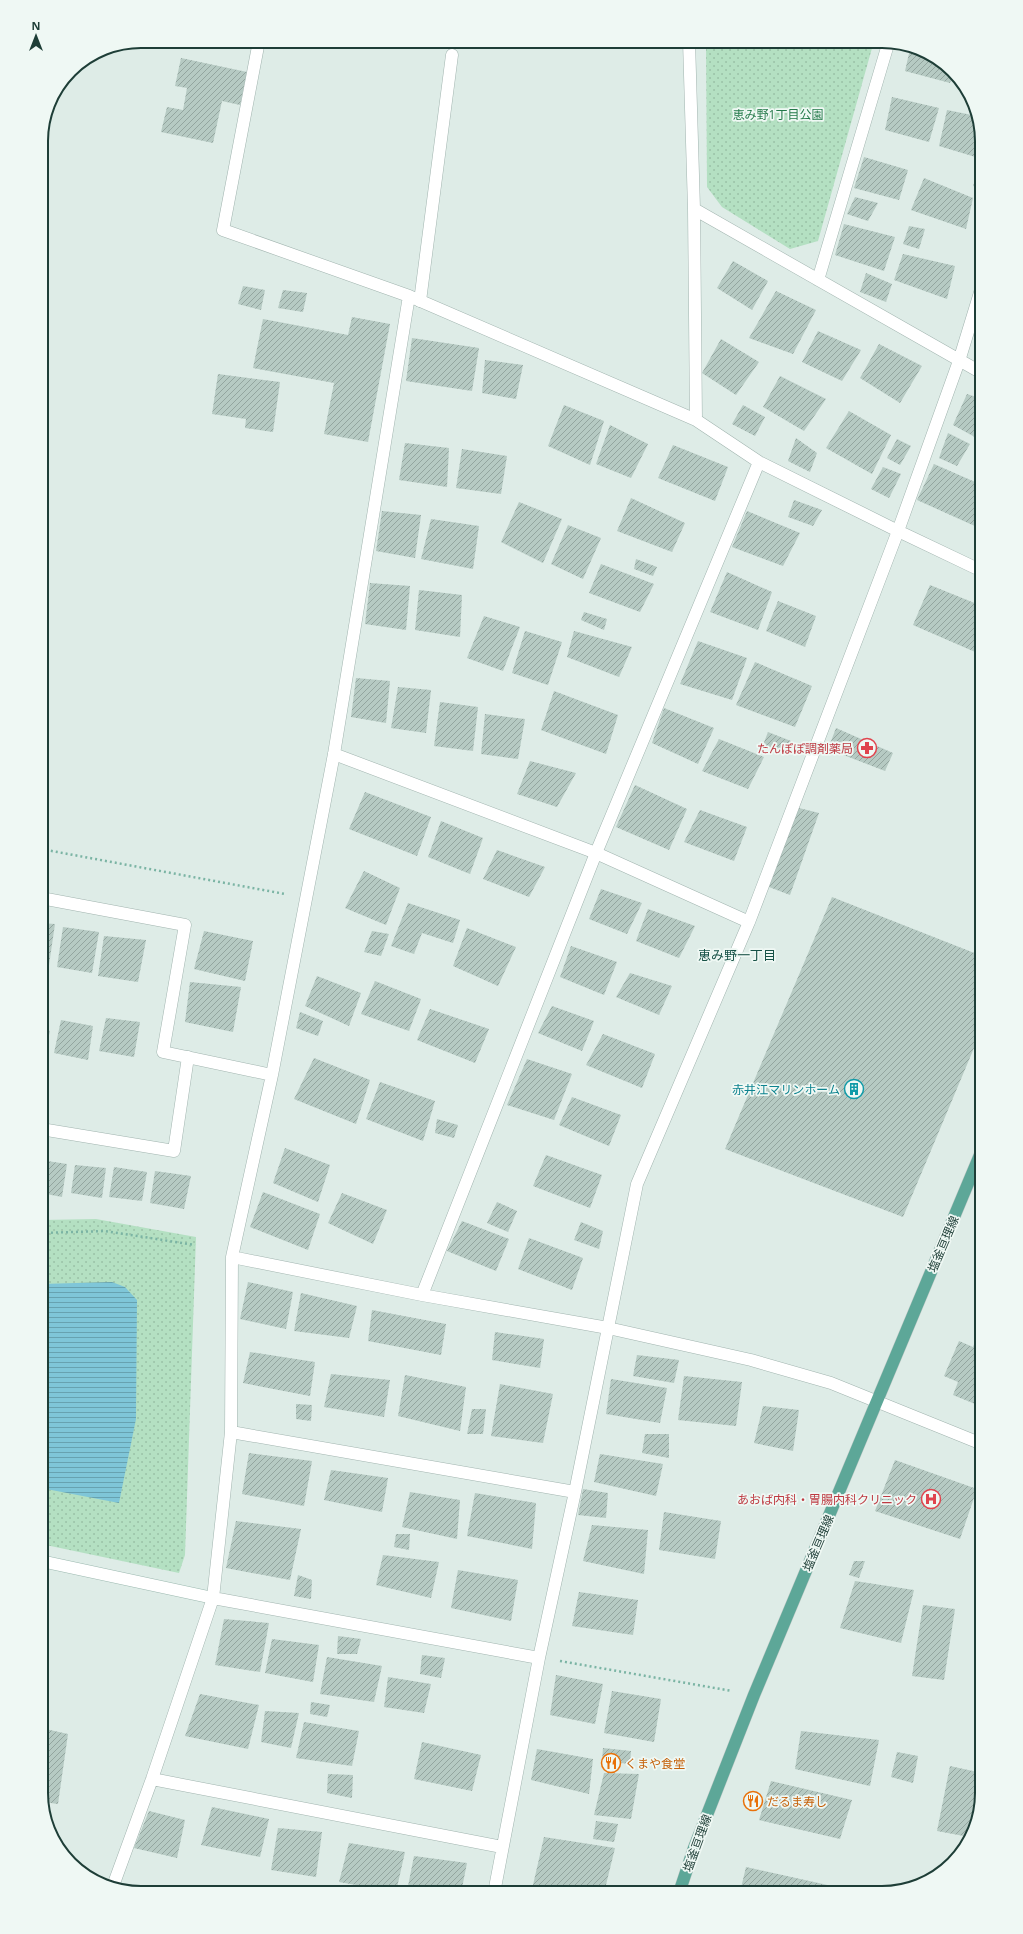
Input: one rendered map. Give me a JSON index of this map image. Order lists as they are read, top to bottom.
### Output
{
  "streets": {
    "main road": ["塩釜亘理線"]
  },
  "districts": ["恵み野一丁目"],
  "parks": ["恵み野1丁目公園"],
  "places": {
    "pharmacy": ["たんぽぽ調剤薬局"],
    "building": ["赤井江マリンホーム"],
    "hospital": ["あおば内科・胃腸内科クリニック"],
    "restaurant": ["くまや食堂", "だるま寿し"]
  },
  "north": "top"
}
